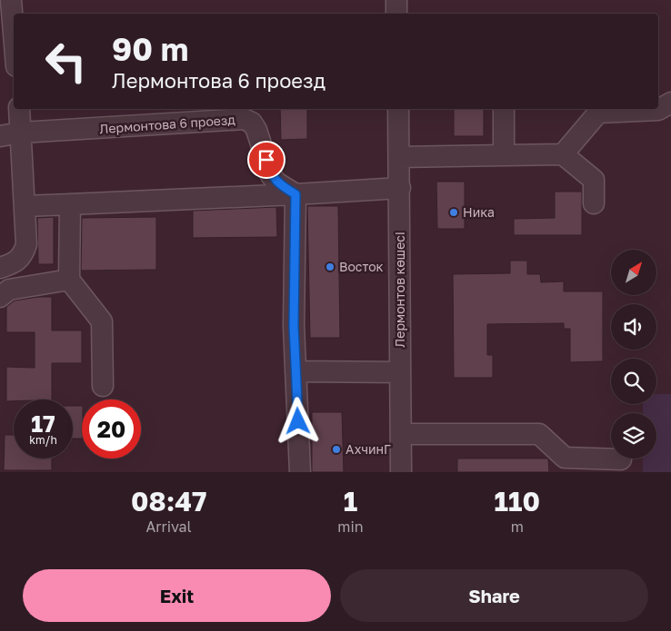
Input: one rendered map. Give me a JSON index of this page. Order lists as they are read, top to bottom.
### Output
{
  "streets": {
    "street": ["Лермонтова 6 проезд", "Лермонтов көшесі"]
  },
  "places": ["Ника", "Восток", "АхчинГ"],
  "north": "top right",
  "page": {
    "turn": ["90 m", "Лермонтова 6 проезд"],
    "speed": "17 km/h",
    "limit": "20",
    "eta": [
      "08:47",
      "Arrival",
      "1",
      "min",
      "110",
      "m"
    ],
    "buttons": ["Exit", "Share"]
  }
}
